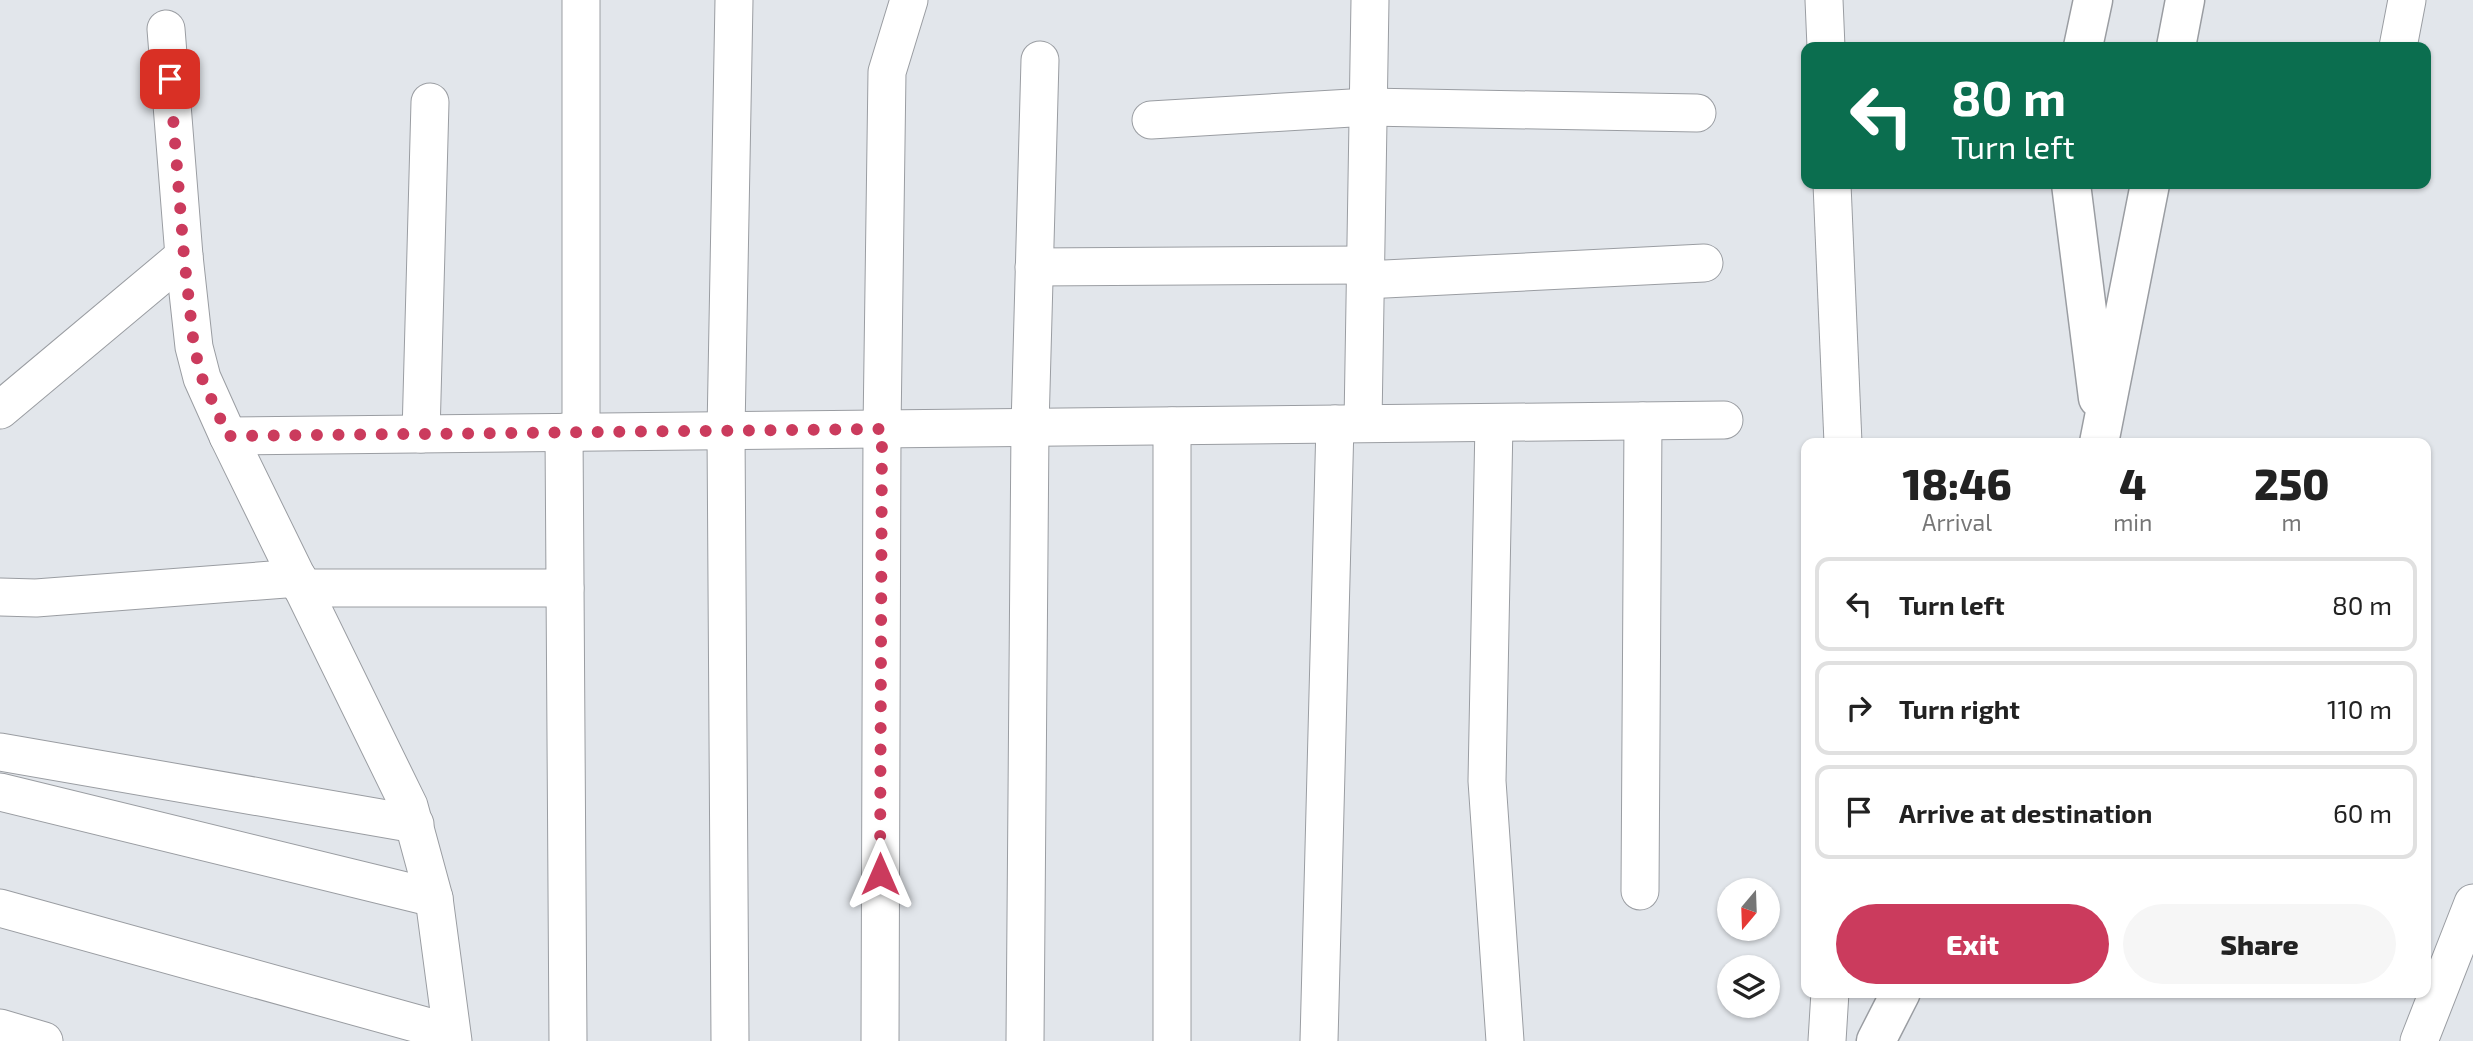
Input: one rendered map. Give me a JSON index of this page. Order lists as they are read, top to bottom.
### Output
{
  "north": "bottom",
  "page": {
    "turn": ["80 m", "Turn left"],
    "eta": [
      "18:46",
      "Arrival",
      "4",
      "min",
      "250",
      "m"
    ],
    "list": [
      {
        "name": "Turn left",
        "value": "80 m"
      },
      {
        "name": "Turn right",
        "value": "110 m"
      },
      {
        "name": "Arrive at destination",
        "value": "60 m"
      }
    ],
    "buttons": ["Exit", "Share"]
  }
}
